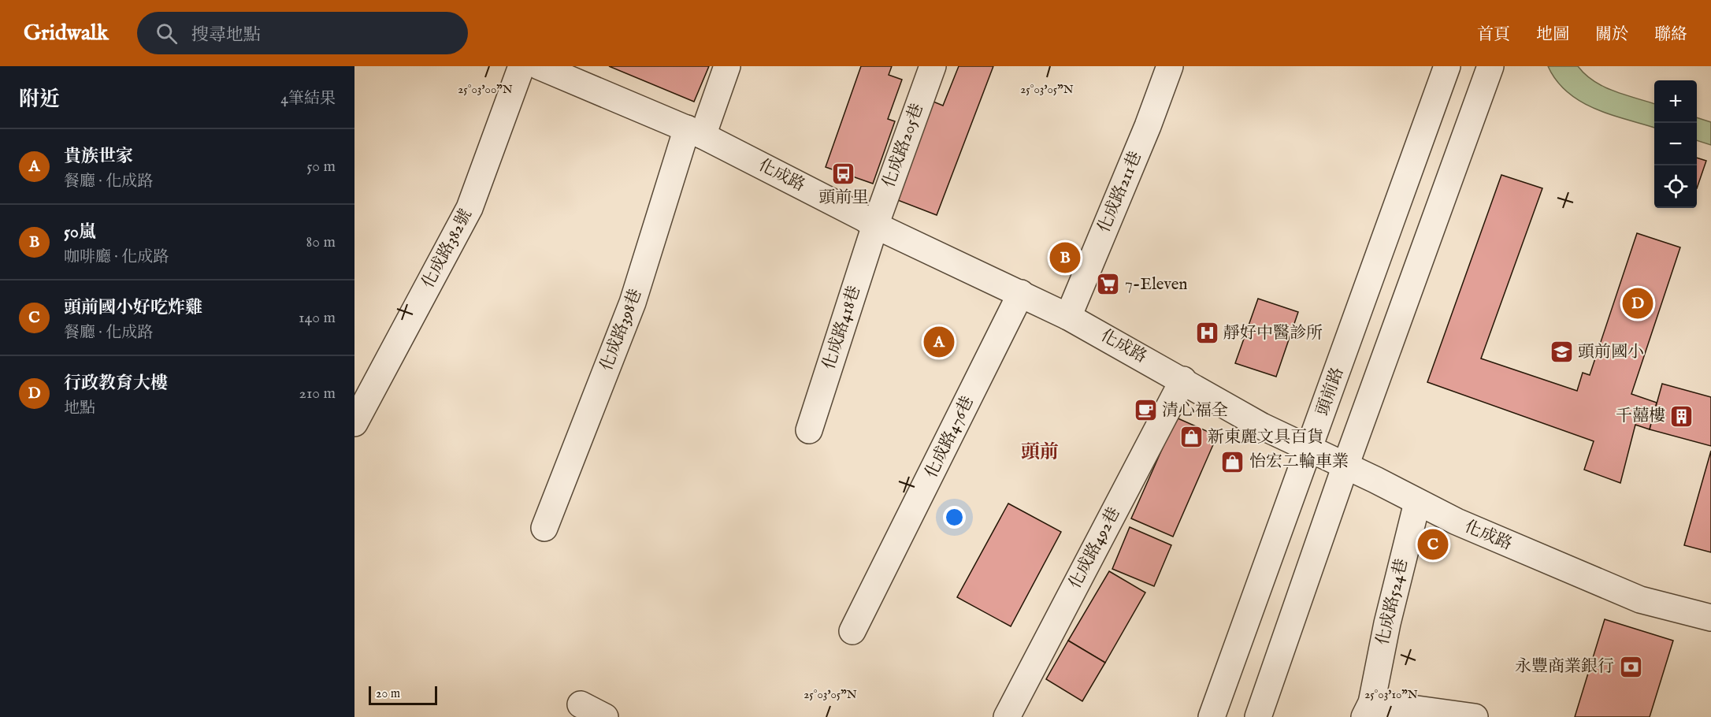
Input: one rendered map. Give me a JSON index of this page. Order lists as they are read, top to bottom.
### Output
{
  "streets": {
    "street": [
      "化成路205巷",
      "化成路",
      "化成路211巷",
      "化成路382號",
      "化成路418巷",
      "化成路398巷",
      "頭前路",
      "化成路476巷",
      "化成路492巷",
      "化成路524巷"
    ]
  },
  "crossings": [
    ["化成路205巷", "化成路"],
    ["化成路205巷", "化成路418巷"],
    ["化成路", "化成路211巷"],
    ["化成路", "化成路418巷"],
    ["化成路", "化成路398巷"],
    ["化成路", "頭前路"],
    ["化成路", "化成路476巷"],
    ["化成路", "化成路492巷"],
    ["化成路", "化成路524巷"]
  ],
  "districts": ["頭前"],
  "places": {
    "bus stop": ["頭前里"],
    "supermarket": ["7-Eleven"],
    "hospital": ["靜好中醫診所"],
    "school or university": ["頭前國小"],
    "cafe": ["清心福全"],
    "building": ["千囍樓"],
    "shop": ["新東麗文具百貨", "怡宏二輪車業"],
    "bank": ["永豐商業銀行"]
  },
  "scale_bar": "20 m",
  "page": {
    "header": "Gridwalk",
    "search": "搜尋地點",
    "nav": [
      "首頁",
      "地圖",
      "關於",
      "聯絡"
    ],
    "heading": ["附近", "4筆結果"],
    "map_buttons": ["+", "−"],
    "list": [
      {
        "mark": "A",
        "name": "貴族世家",
        "note": "餐廳 · 化成路",
        "value": "50 m"
      },
      {
        "mark": "B",
        "name": "50嵐",
        "note": "咖啡廳 · 化成路",
        "value": "80 m"
      },
      {
        "mark": "C",
        "name": "頭前國小好吃炸雞",
        "note": "餐廳 · 化成路",
        "value": "140 m"
      },
      {
        "mark": "D",
        "name": "行政教育大樓",
        "note": "地點",
        "value": "210 m"
      }
    ],
    "pins": [
      "B",
      "D",
      "A",
      "C"
    ],
    "scale": "20 m"
  },
  "coordinates": ["25°03'00\"N", "25°03'05\"N", "25°03'10\"N"]
}
